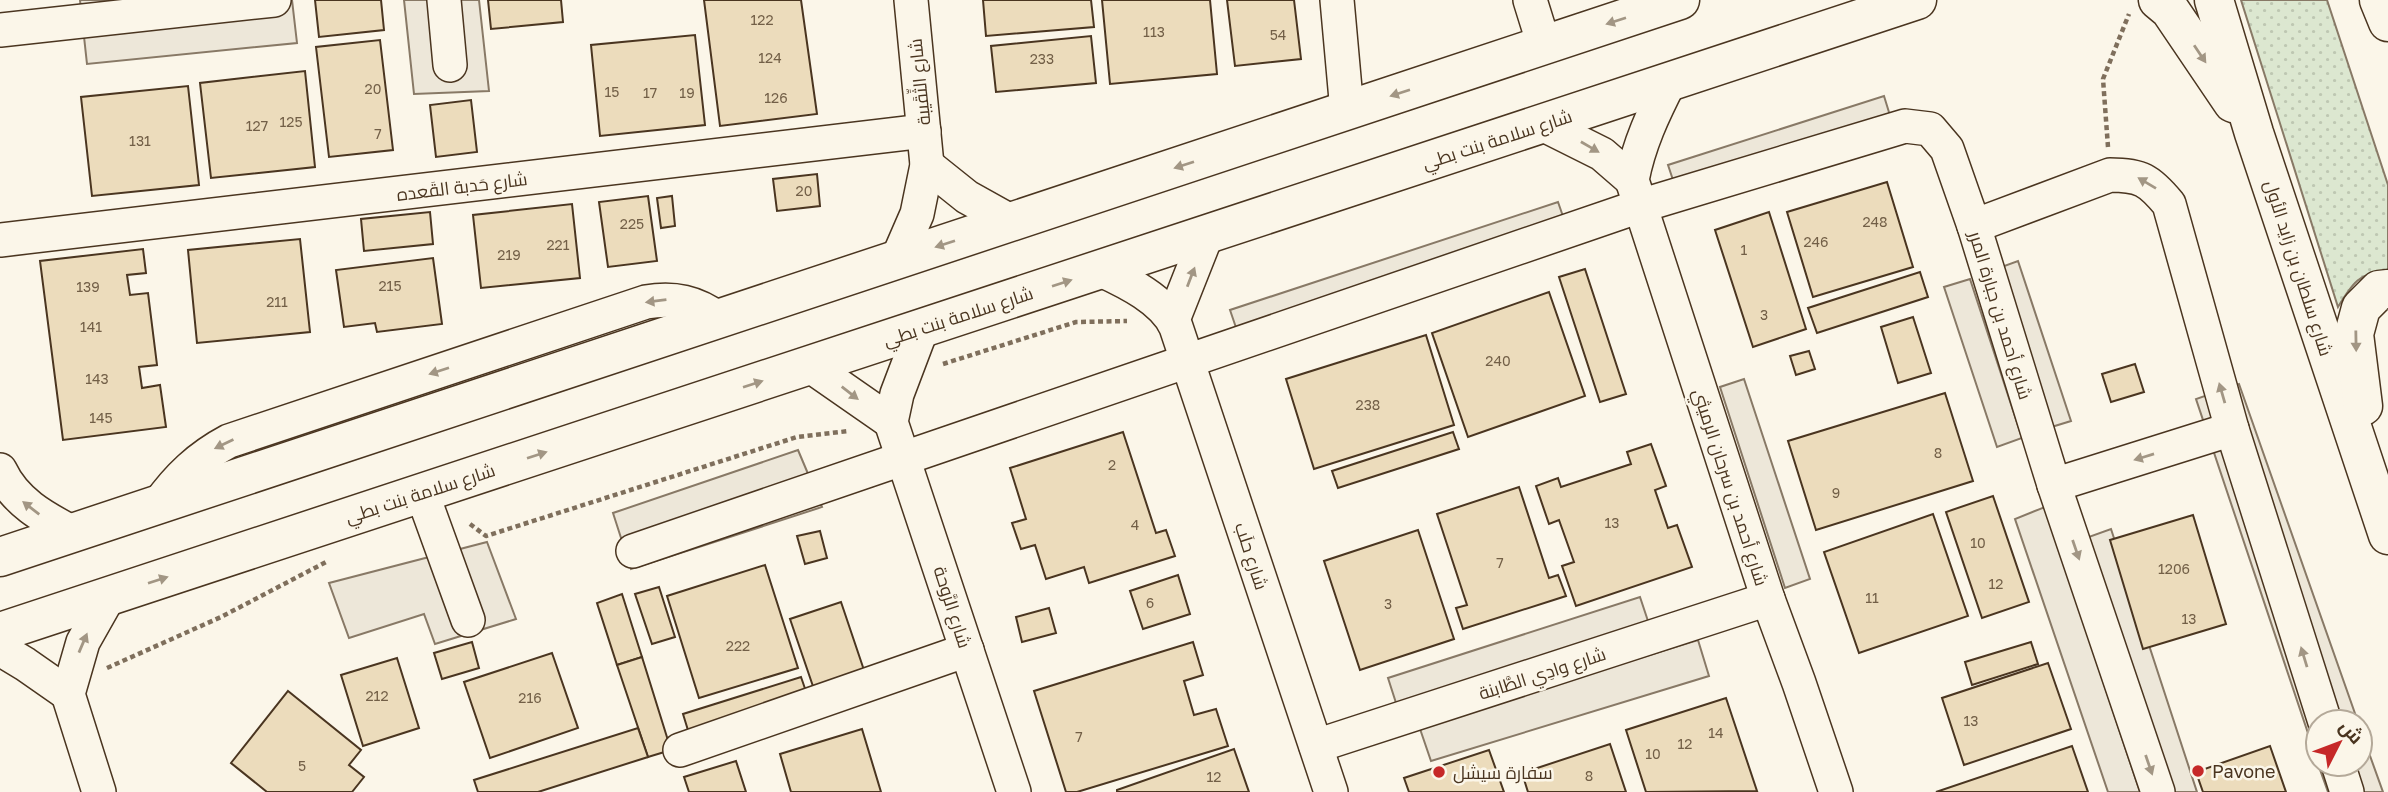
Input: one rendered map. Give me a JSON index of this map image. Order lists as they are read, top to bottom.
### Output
{
  "streets": {
    "main road": ["شارع سلامة بنت بطي", "شارع سلطان بن زايد الأول"],
    "street": [
      "شارع الثِّقَيبة",
      "شارع حَدبة القَعده",
      "شارع أحمد بن جبارة المرر",
      "شارع أحمد بن سرحان الرميثي",
      "شارع حلَب",
      "شارع الرَّوحة",
      "شارع وادِي الطَّابنة"
    ]
  },
  "crossings": [
    ["شارع الثِّقَيبة", "شارع حَدبة القَعده"],
    ["شارع سلامة بنت بطي", "شارع حلَب"],
    ["شارع أحمد بن جبارة المرر", "شارع أحمد بن سرحان الرميثي"],
    ["شارع أحمد بن جبارة المرر", "شارع حلَب"],
    ["شارع أحمد بن جبارة المرر", "شارع الرَّوحة"],
    ["شارع أحمد بن سرحان الرميثي", "شارع وادِي الطَّابنة"],
    ["شارع حلَب", "شارع وادِي الطَّابنة"]
  ],
  "places": ["Pavone", "سفارة سيشل"],
  "house_numbers": [
    "122",
    "113",
    "54",
    "124",
    "233",
    "20",
    "15",
    "17",
    "19",
    "126",
    "125",
    "127",
    "7",
    "131",
    "20",
    "248",
    "225",
    "246",
    "221",
    "1",
    "219",
    "215",
    "139",
    "211",
    "3",
    "141",
    "240",
    "143",
    "238",
    "145",
    "8",
    "2",
    "9",
    "13",
    "4",
    "10",
    "7",
    "1206",
    "12",
    "11",
    "6",
    "3",
    "13",
    "222",
    "212",
    "216",
    "13",
    "14",
    "7",
    "12",
    "10",
    "5",
    "8",
    "12"
  ],
  "north": "top right"
}
